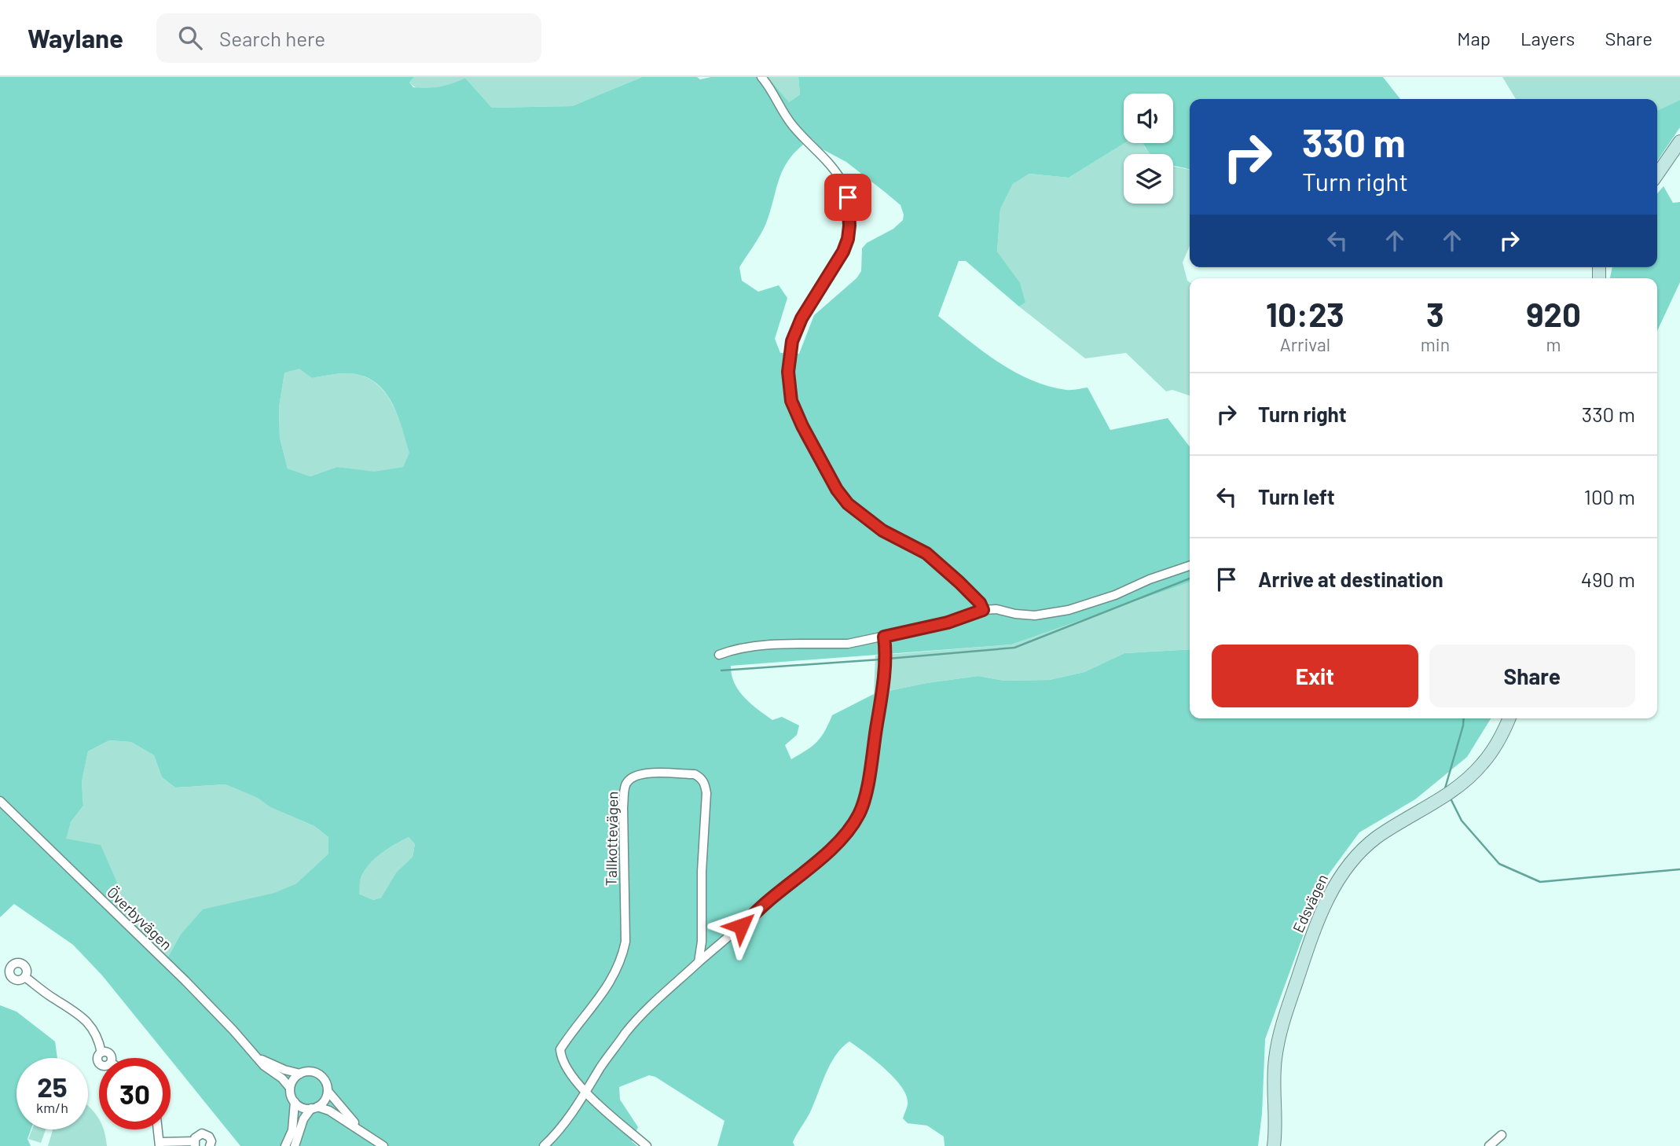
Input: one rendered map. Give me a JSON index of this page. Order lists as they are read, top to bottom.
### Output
{
  "streets": {
    "street": ["Tallkottevägen", "Edsvägen", "Överbyvägen"]
  },
  "page": {
    "header": "Waylane",
    "search": "Search here",
    "nav": ["Map", "Layers", "Share"],
    "turn": ["330 m", "Turn right"],
    "eta": [
      "10:23",
      "Arrival",
      "3",
      "min",
      "920",
      "m"
    ],
    "list": [
      {
        "name": "Turn right",
        "value": "330 m"
      },
      {
        "name": "Turn left",
        "value": "100 m"
      },
      {
        "name": "Arrive at destination",
        "value": "490 m"
      }
    ],
    "buttons": ["Exit", "Share"],
    "speed": "25 km/h",
    "limit": "30"
  }
}
